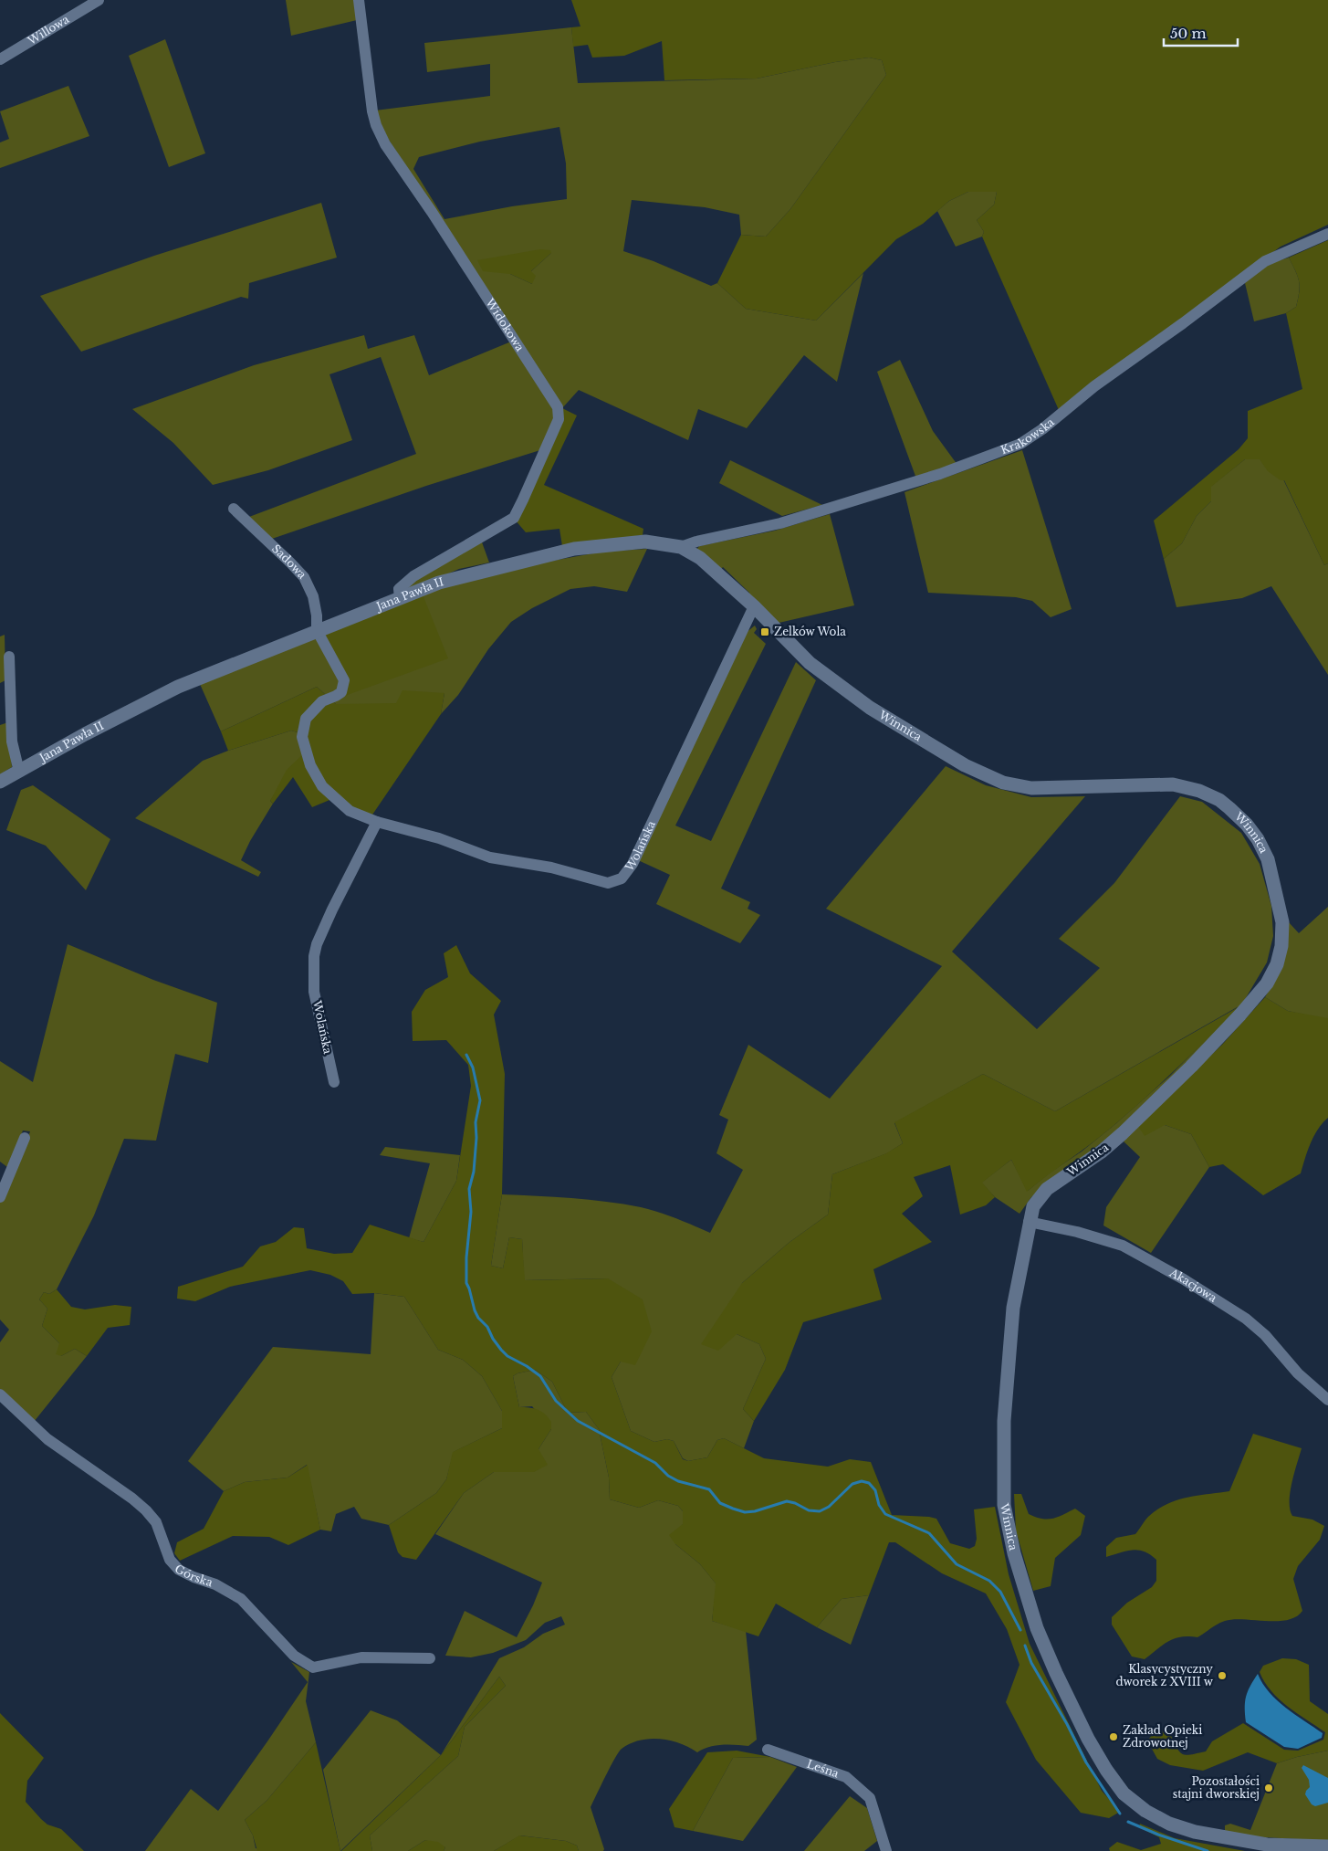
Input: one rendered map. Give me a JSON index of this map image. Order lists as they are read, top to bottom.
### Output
{
  "streets": {
    "street": [
      "Willowa",
      "Widokowa",
      "Krakowska",
      "Sadowa",
      "Jana Pawła II",
      "Winnica",
      "Wolańska",
      "Akacjowa",
      "Górska",
      "Leśna"
    ]
  },
  "crossings": [
    ["Widokowa", "Jana Pawła II"],
    ["Krakowska", "Jana Pawła II"],
    ["Sadowa", "Jana Pawła II"],
    ["Sadowa", "Wolańska"],
    ["Jana Pawła II", "Winnica"],
    ["Jana Pawła II", "Wolańska"],
    ["Winnica", "Akacjowa"]
  ],
  "places": {
    "transit": ["Zelków Wola"],
    "other": ["Klasycystyczny dworek z XVIII w", "Zakład Opieki Zdrowotnej", "Pozostałości stajni dworskiej"]
  },
  "scale_bar": "50 m"
}
